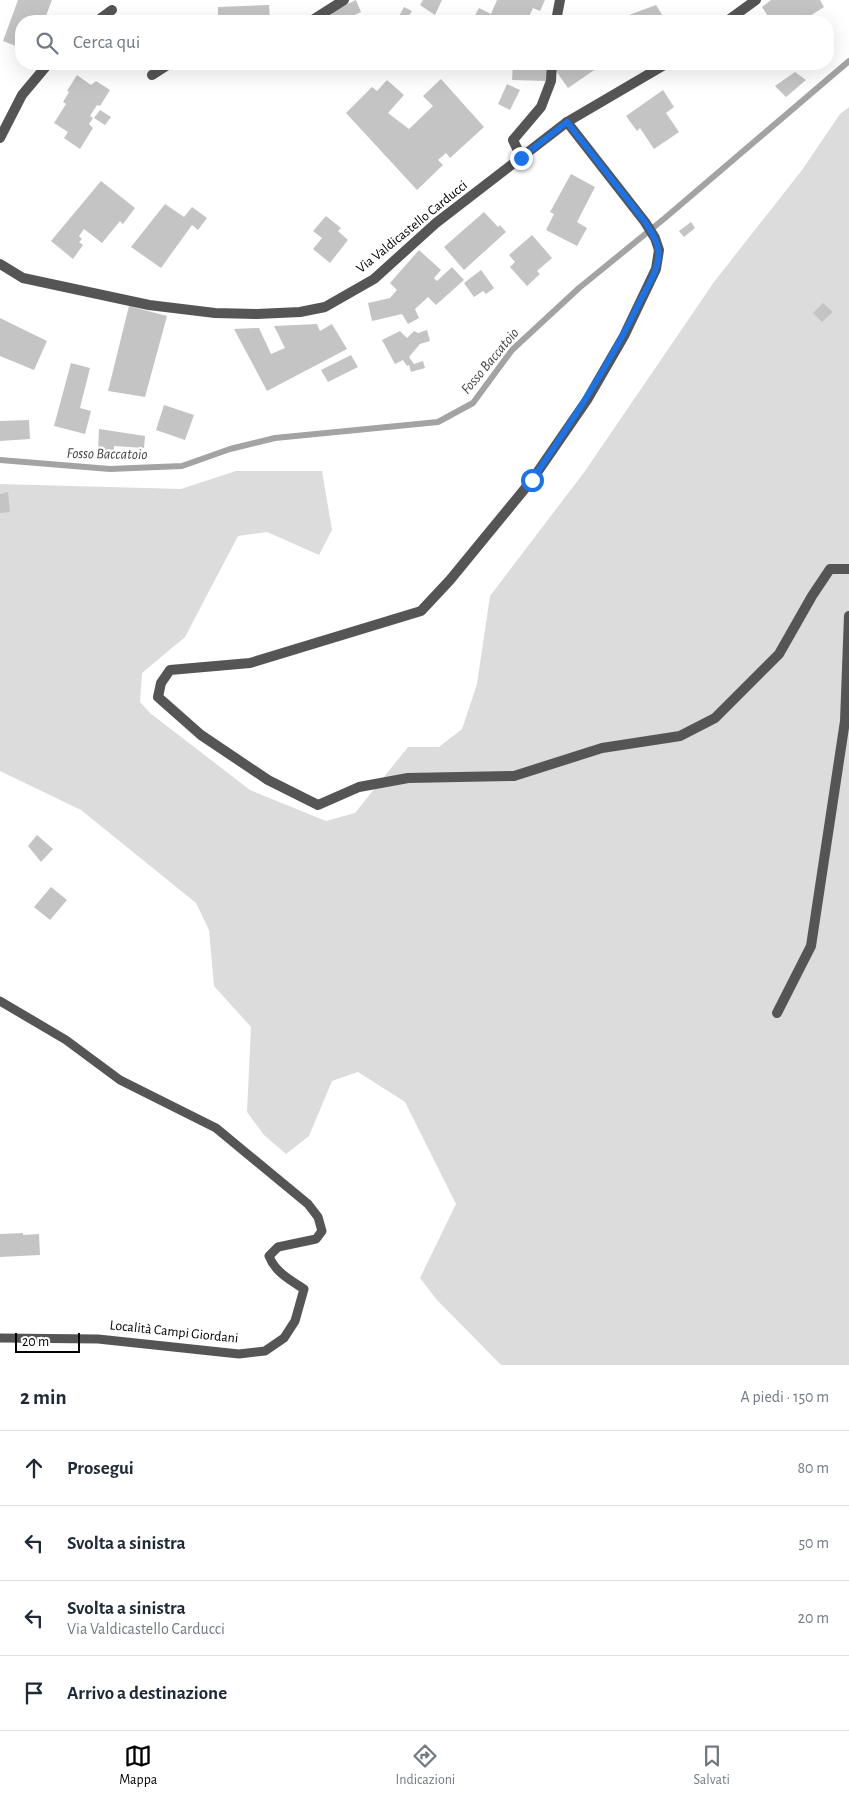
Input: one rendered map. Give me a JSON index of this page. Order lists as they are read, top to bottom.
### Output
{
  "streets": {
    "street": ["Via Valdicastello Carducci"],
    "lane": ["Località Campi Giordani"]
  },
  "water": ["Fosso Baccatoio"],
  "scale_bar": "20 m",
  "page": {
    "search": "Cerca qui",
    "scale": "20 m",
    "heading": ["2 min", "A piedi · 150 m"],
    "list": [
      ["Prosegui", "80 m"],
      ["Svolta a sinistra", "50 m"],
      ["Svolta a sinistra", "Via Valdicastello Carducci", "20 m"],
      "Arrivo a destinazione"
    ],
    "nav": ["Mappa", "Indicazioni", "Salvati"]
  }
}
